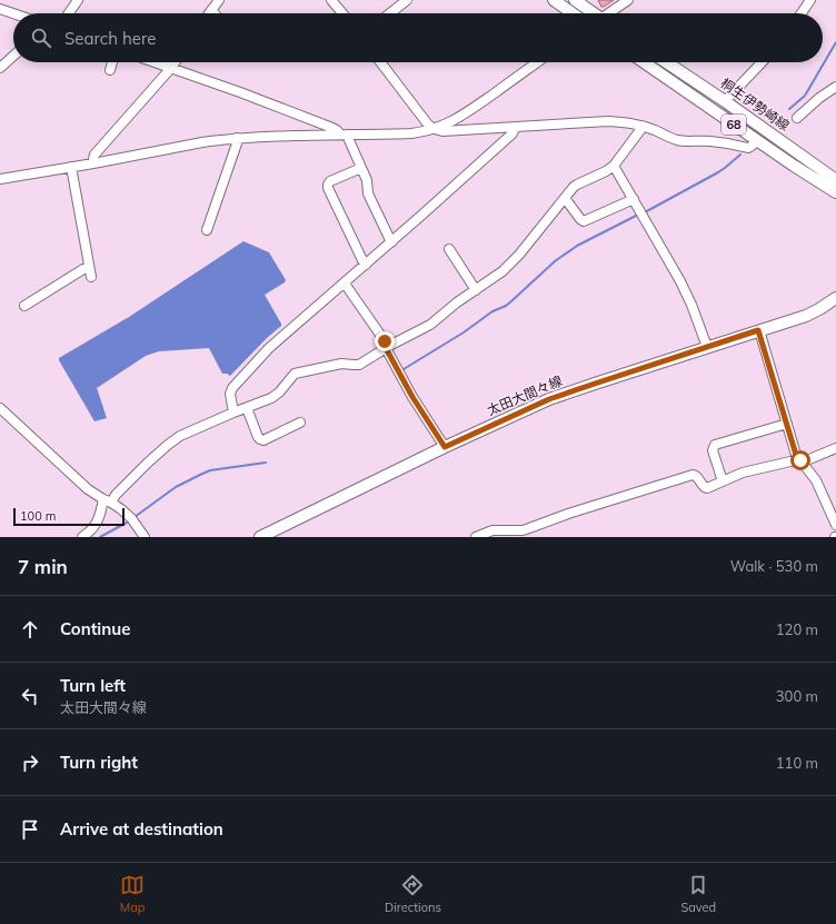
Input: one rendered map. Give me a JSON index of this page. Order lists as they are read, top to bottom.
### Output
{
  "streets": {
    "main road": ["桐生伊勢崎線", "68", "太田大間々線"]
  },
  "scale_bar": "100 m",
  "page": {
    "search": "Search here",
    "scale": "100 m",
    "heading": ["7 min", "Walk · 530 m"],
    "list": [
      ["Continue", "120 m"],
      ["Turn left", "太田大間々線", "300 m"],
      ["Turn right", "110 m"],
      "Arrive at destination"
    ],
    "nav": ["Map", "Directions", "Saved"]
  }
}
